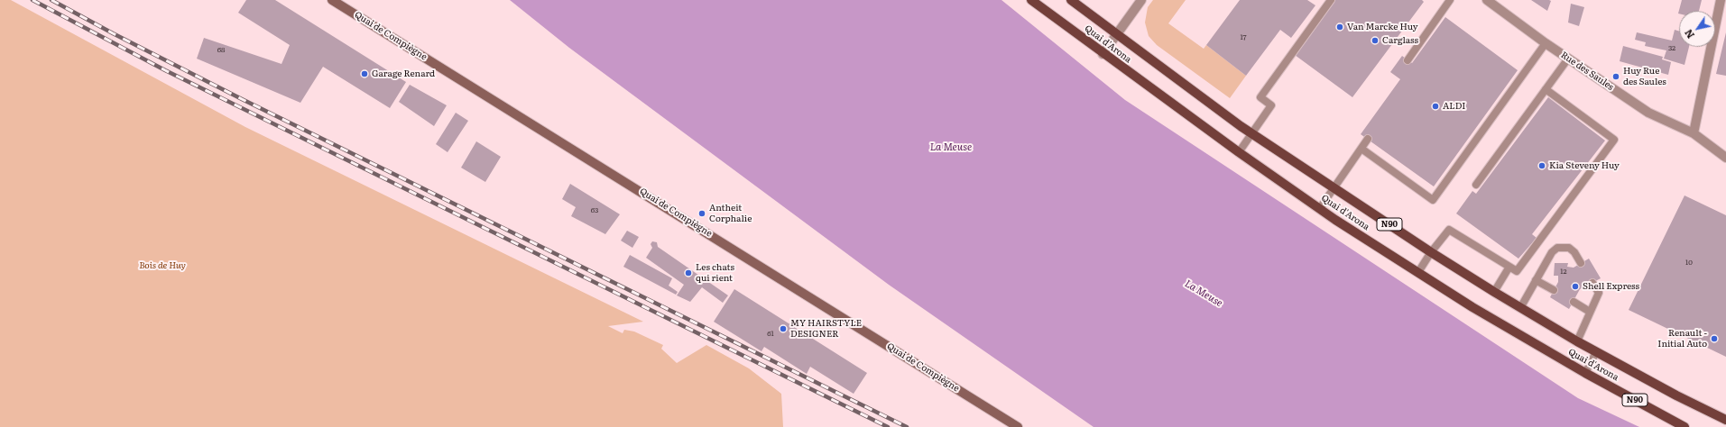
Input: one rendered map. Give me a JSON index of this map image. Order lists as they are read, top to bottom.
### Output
{
  "streets": {
    "main road": ["Quai de Compiègne", "Quai d'Arona", "N90"],
    "street": ["Rue des Saules"]
  },
  "water": ["La Meuse"],
  "parks": ["Bois de Huy"],
  "places": [
    "Van Marcke Huy",
    "Carglass",
    "Garage Renard",
    "Huy Rue des Saules",
    "ALDI",
    "Kia Steveny Huy",
    "Antheit Corphalie",
    "Les chats qui rient",
    "Shell Express",
    "MY HAIRSTYLE DESIGNER",
    "Renault - Initial Auto"
  ],
  "house_numbers": [
    "17",
    "32",
    "68",
    "63",
    "10",
    "12",
    "61"
  ],
  "north": "bottom left"
}
